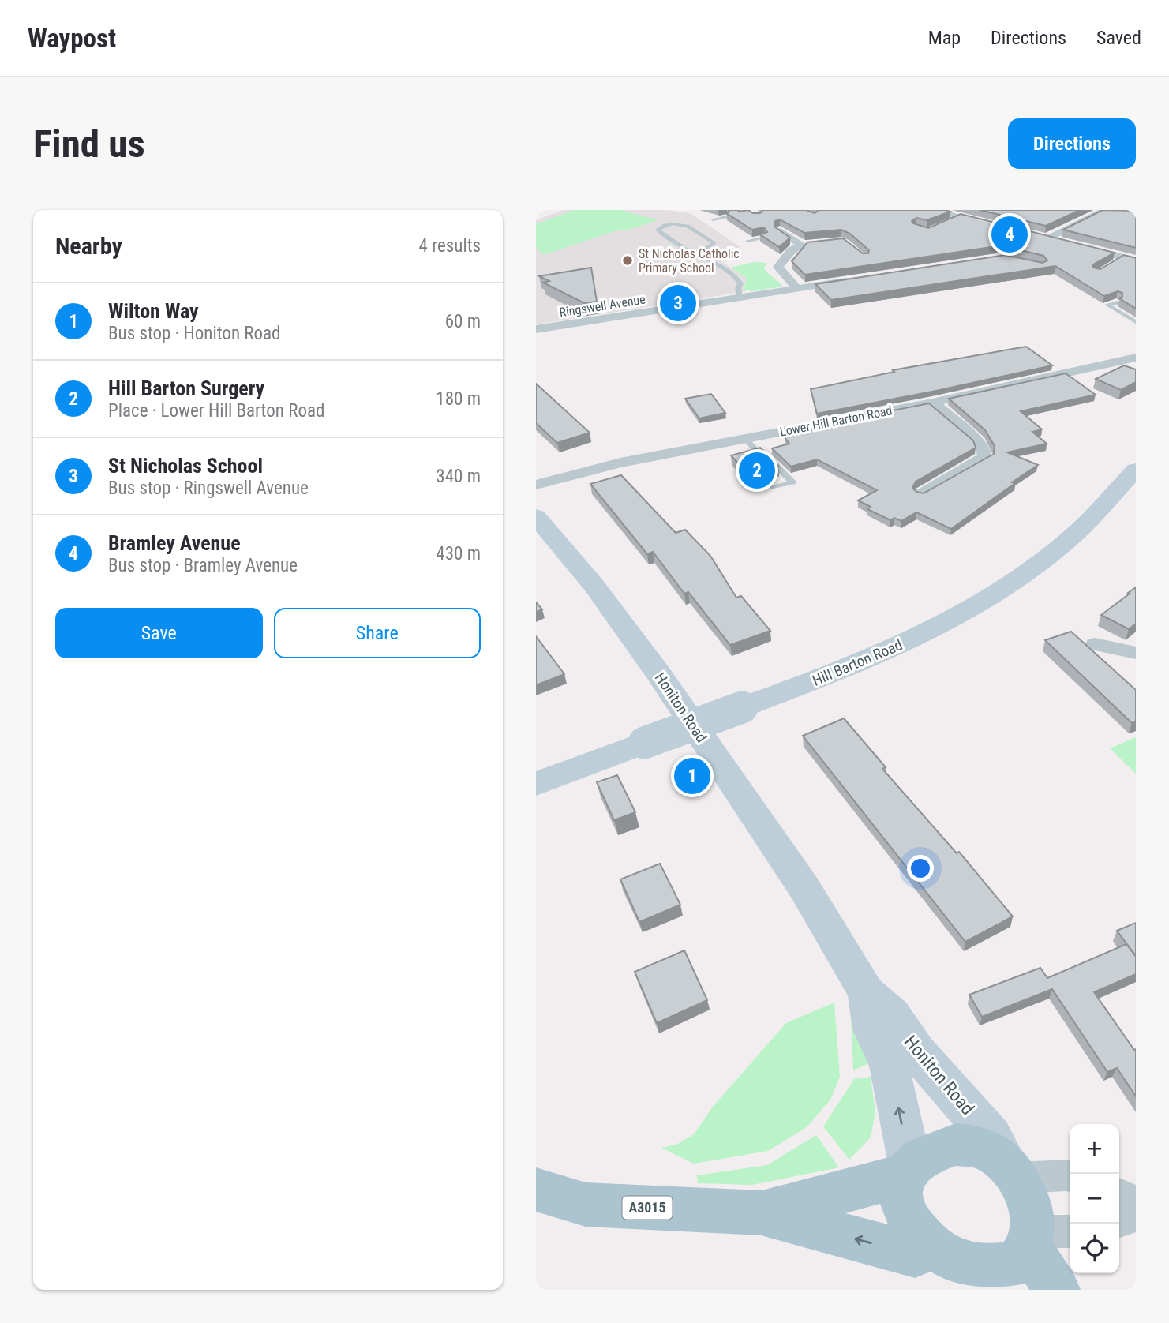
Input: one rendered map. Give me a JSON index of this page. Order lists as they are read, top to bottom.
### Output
{
  "streets": {
    "main road": ["Hill Barton Road", "Honiton Road", "A3015"],
    "street": ["Ringswell Avenue", "Lower Hill Barton Road"]
  },
  "crossings": [
    ["Honiton Road", "A3015"]
  ],
  "places": ["St Nicholas Catholic Primary School"],
  "page": {
    "header": "Waypost",
    "nav": ["Map", "Directions", "Saved"],
    "buttons": [
      "Directions",
      ["Save", "Share"]
    ],
    "title": "Find us",
    "heading": ["Nearby", "4 results"],
    "pins": [
      "4",
      "3",
      "2",
      "1"
    ],
    "list": [
      {
        "mark": "1",
        "name": "Wilton Way",
        "note": "Bus stop · Honiton Road",
        "value": "60 m"
      },
      {
        "mark": "2",
        "name": "Hill Barton Surgery",
        "note": "Place · Lower Hill Barton Road",
        "value": "180 m"
      },
      {
        "mark": "3",
        "name": "St Nicholas School",
        "note": "Bus stop · Ringswell Avenue",
        "value": "340 m"
      },
      {
        "mark": "4",
        "name": "Bramley Avenue",
        "note": "Bus stop · Bramley Avenue",
        "value": "430 m"
      }
    ],
    "map_buttons": ["+", "−"]
  }
}
